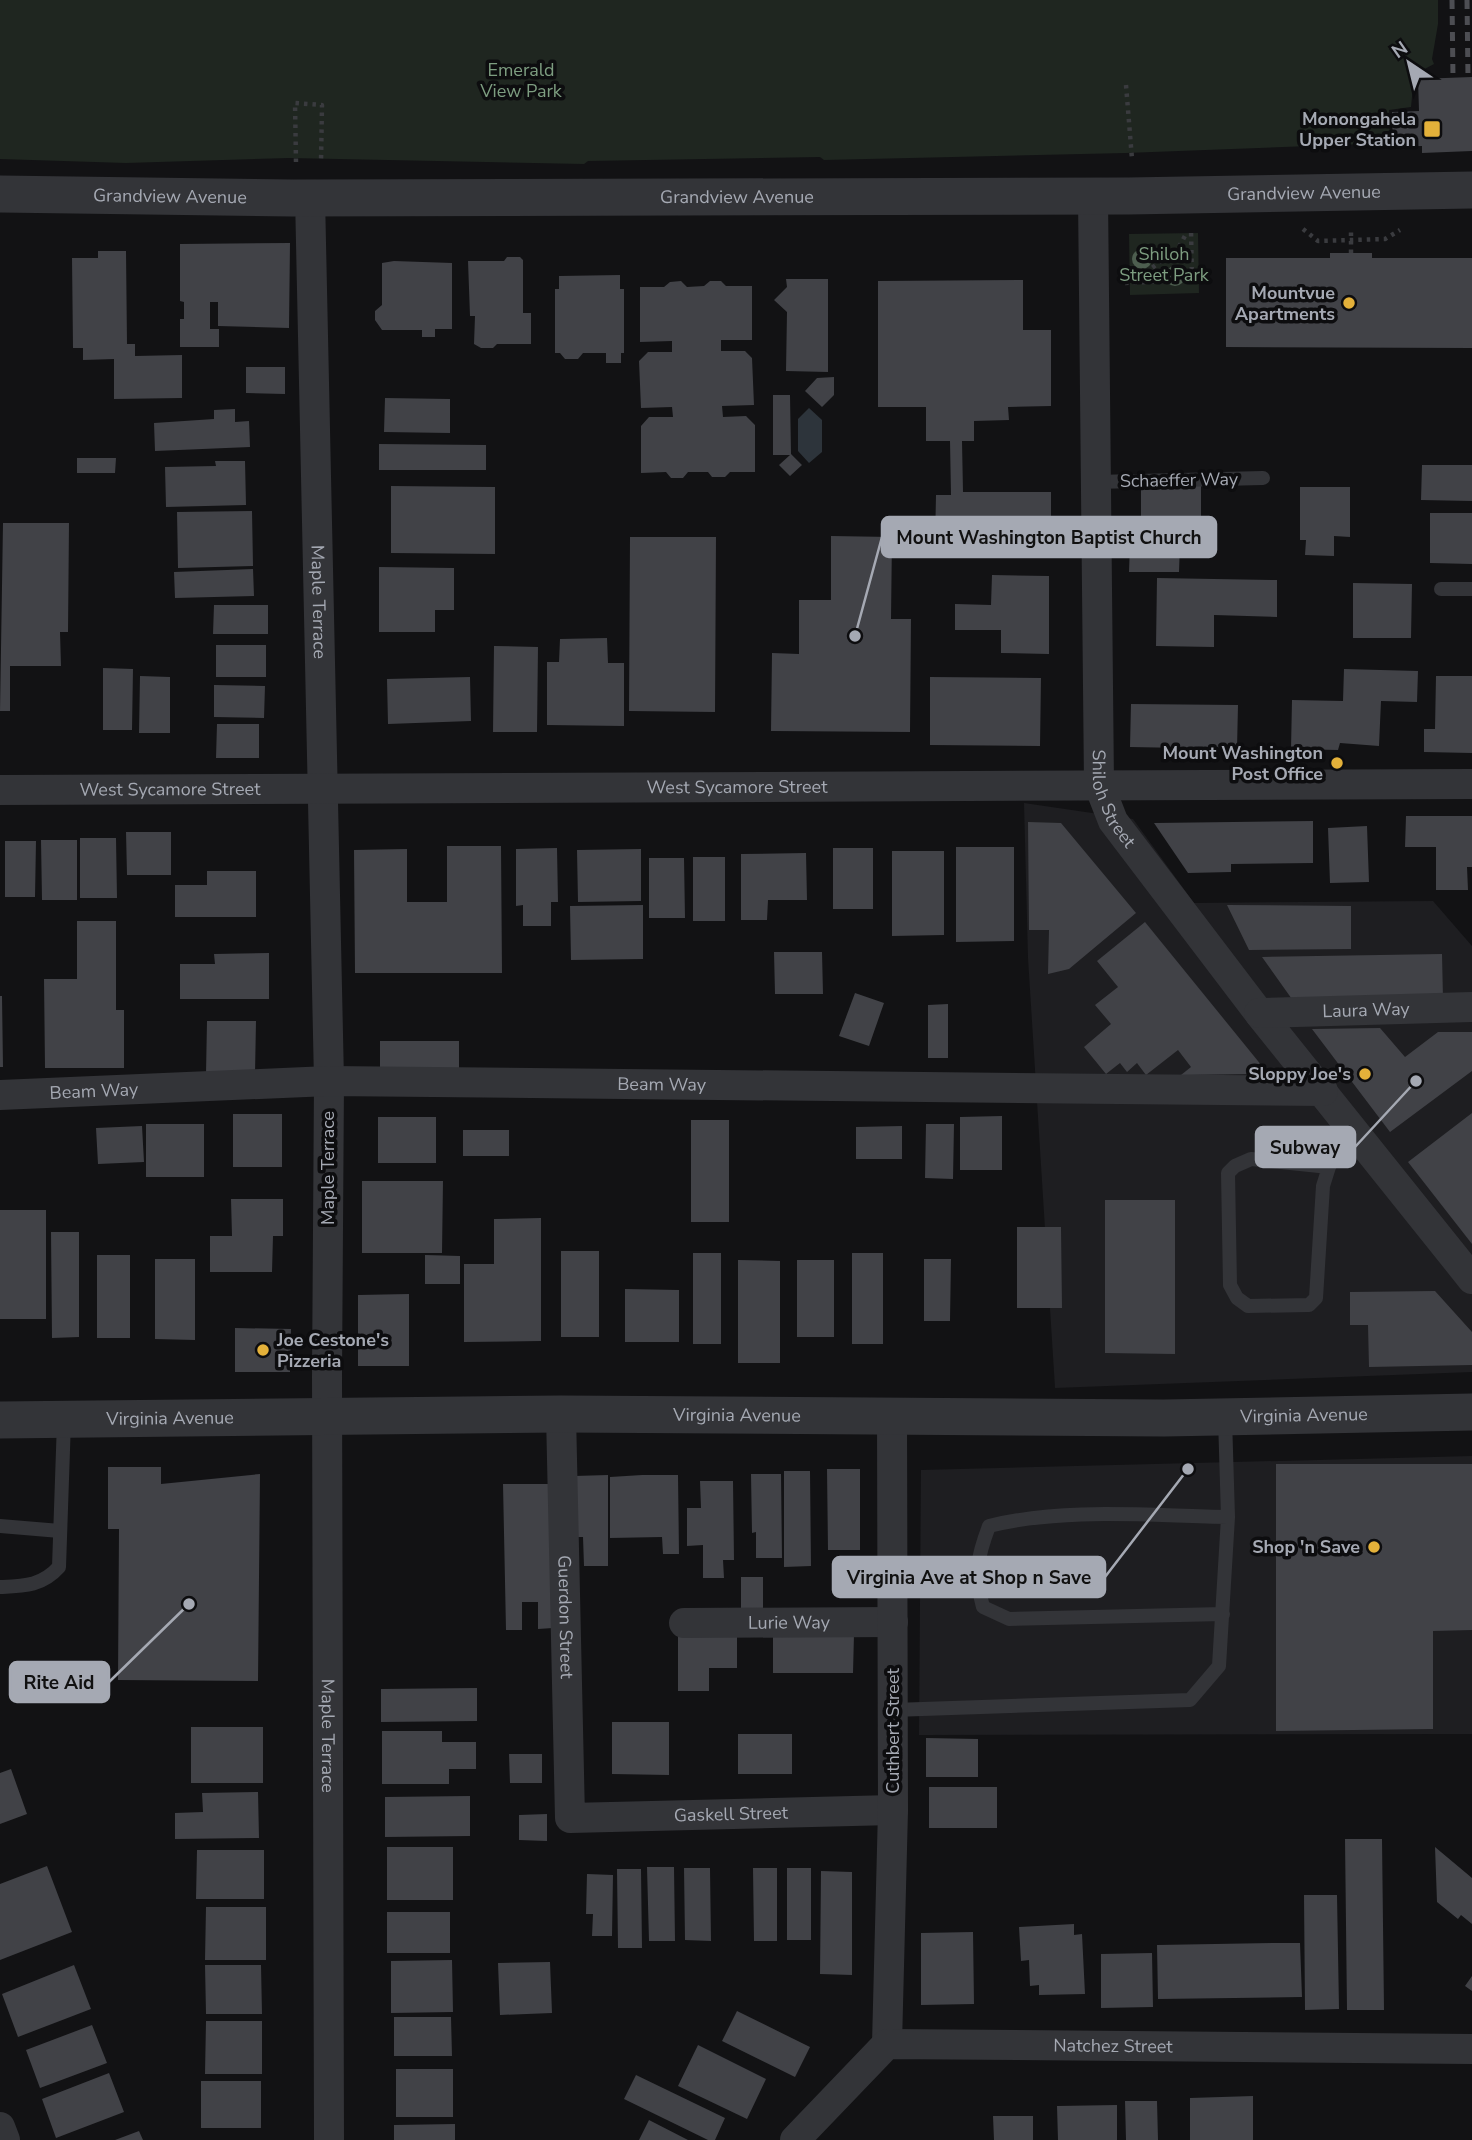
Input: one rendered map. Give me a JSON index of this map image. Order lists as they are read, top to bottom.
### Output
{
  "streets": {
    "street": [
      "Grandview Avenue",
      "Maple Terrace",
      "West Sycamore Street",
      "Shiloh Street",
      "Laura Way",
      "Beam Way",
      "Virginia Avenue",
      "Guerdon Street",
      "Lurie Way",
      "Cuthbert Street",
      "Gaskell Street",
      "Natchez Street"
    ],
    "lane": ["Schaeffer Way"]
  },
  "crossings": [
    ["Grandview Avenue", "Maple Terrace"],
    ["Grandview Avenue", "Shiloh Street"],
    ["Schaeffer Way", "Shiloh Street"],
    ["Maple Terrace", "West Sycamore Street"],
    ["Maple Terrace", "Beam Way"],
    ["Maple Terrace", "Virginia Avenue"],
    ["West Sycamore Street", "Shiloh Street"],
    ["Shiloh Street", "Laura Way"],
    ["Shiloh Street", "Beam Way"],
    ["Virginia Avenue", "Guerdon Street"],
    ["Virginia Avenue", "Cuthbert Street"],
    ["Guerdon Street", "Gaskell Street"],
    ["Lurie Way", "Cuthbert Street"],
    ["Cuthbert Street", "Gaskell Street"],
    ["Cuthbert Street", "Natchez Street"]
  ],
  "parks": ["Emerald View Park", "Shiloh Street Park"],
  "places": {
    "transit": ["Monongahela Upper Station"],
    "other": [
      "Mountvue Apartments",
      "Mount Washington Baptist Church",
      "Mount Washington Post Office",
      "Sloppy Joe's",
      "Subway",
      "Joe Cestone's Pizzeria",
      "Virginia Ave at Shop n Save",
      "Shop 'n Save",
      "Rite Aid"
    ]
  },
  "north": "top left"
}
